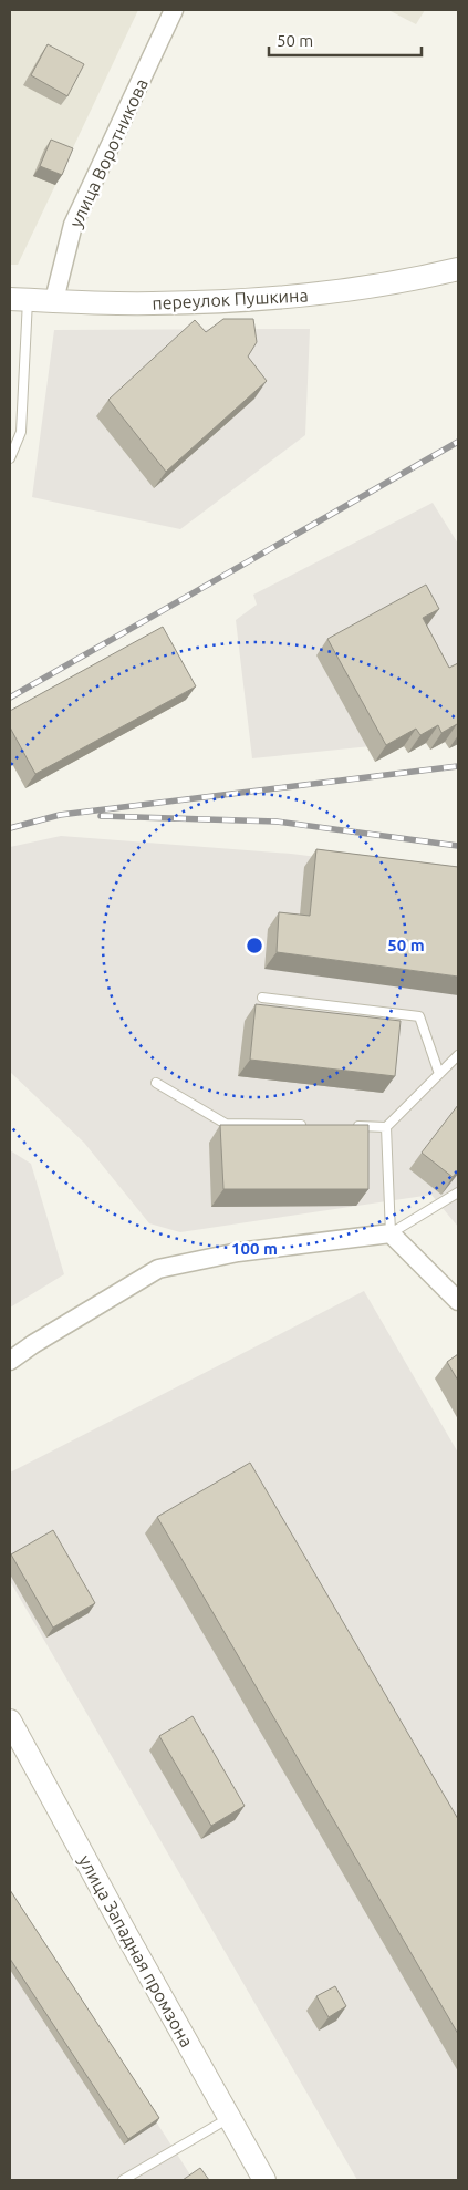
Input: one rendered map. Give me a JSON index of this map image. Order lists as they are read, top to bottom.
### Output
{
  "streets": {
    "street": ["улица Воротникова", "переулок Пушкина", "улица Западная промзона"]
  },
  "crossings": [
    ["улица Воротникова", "переулок Пушкина"]
  ],
  "scale_bar": "50 m",
  "rings": ["50 m", "100 m"]
}
